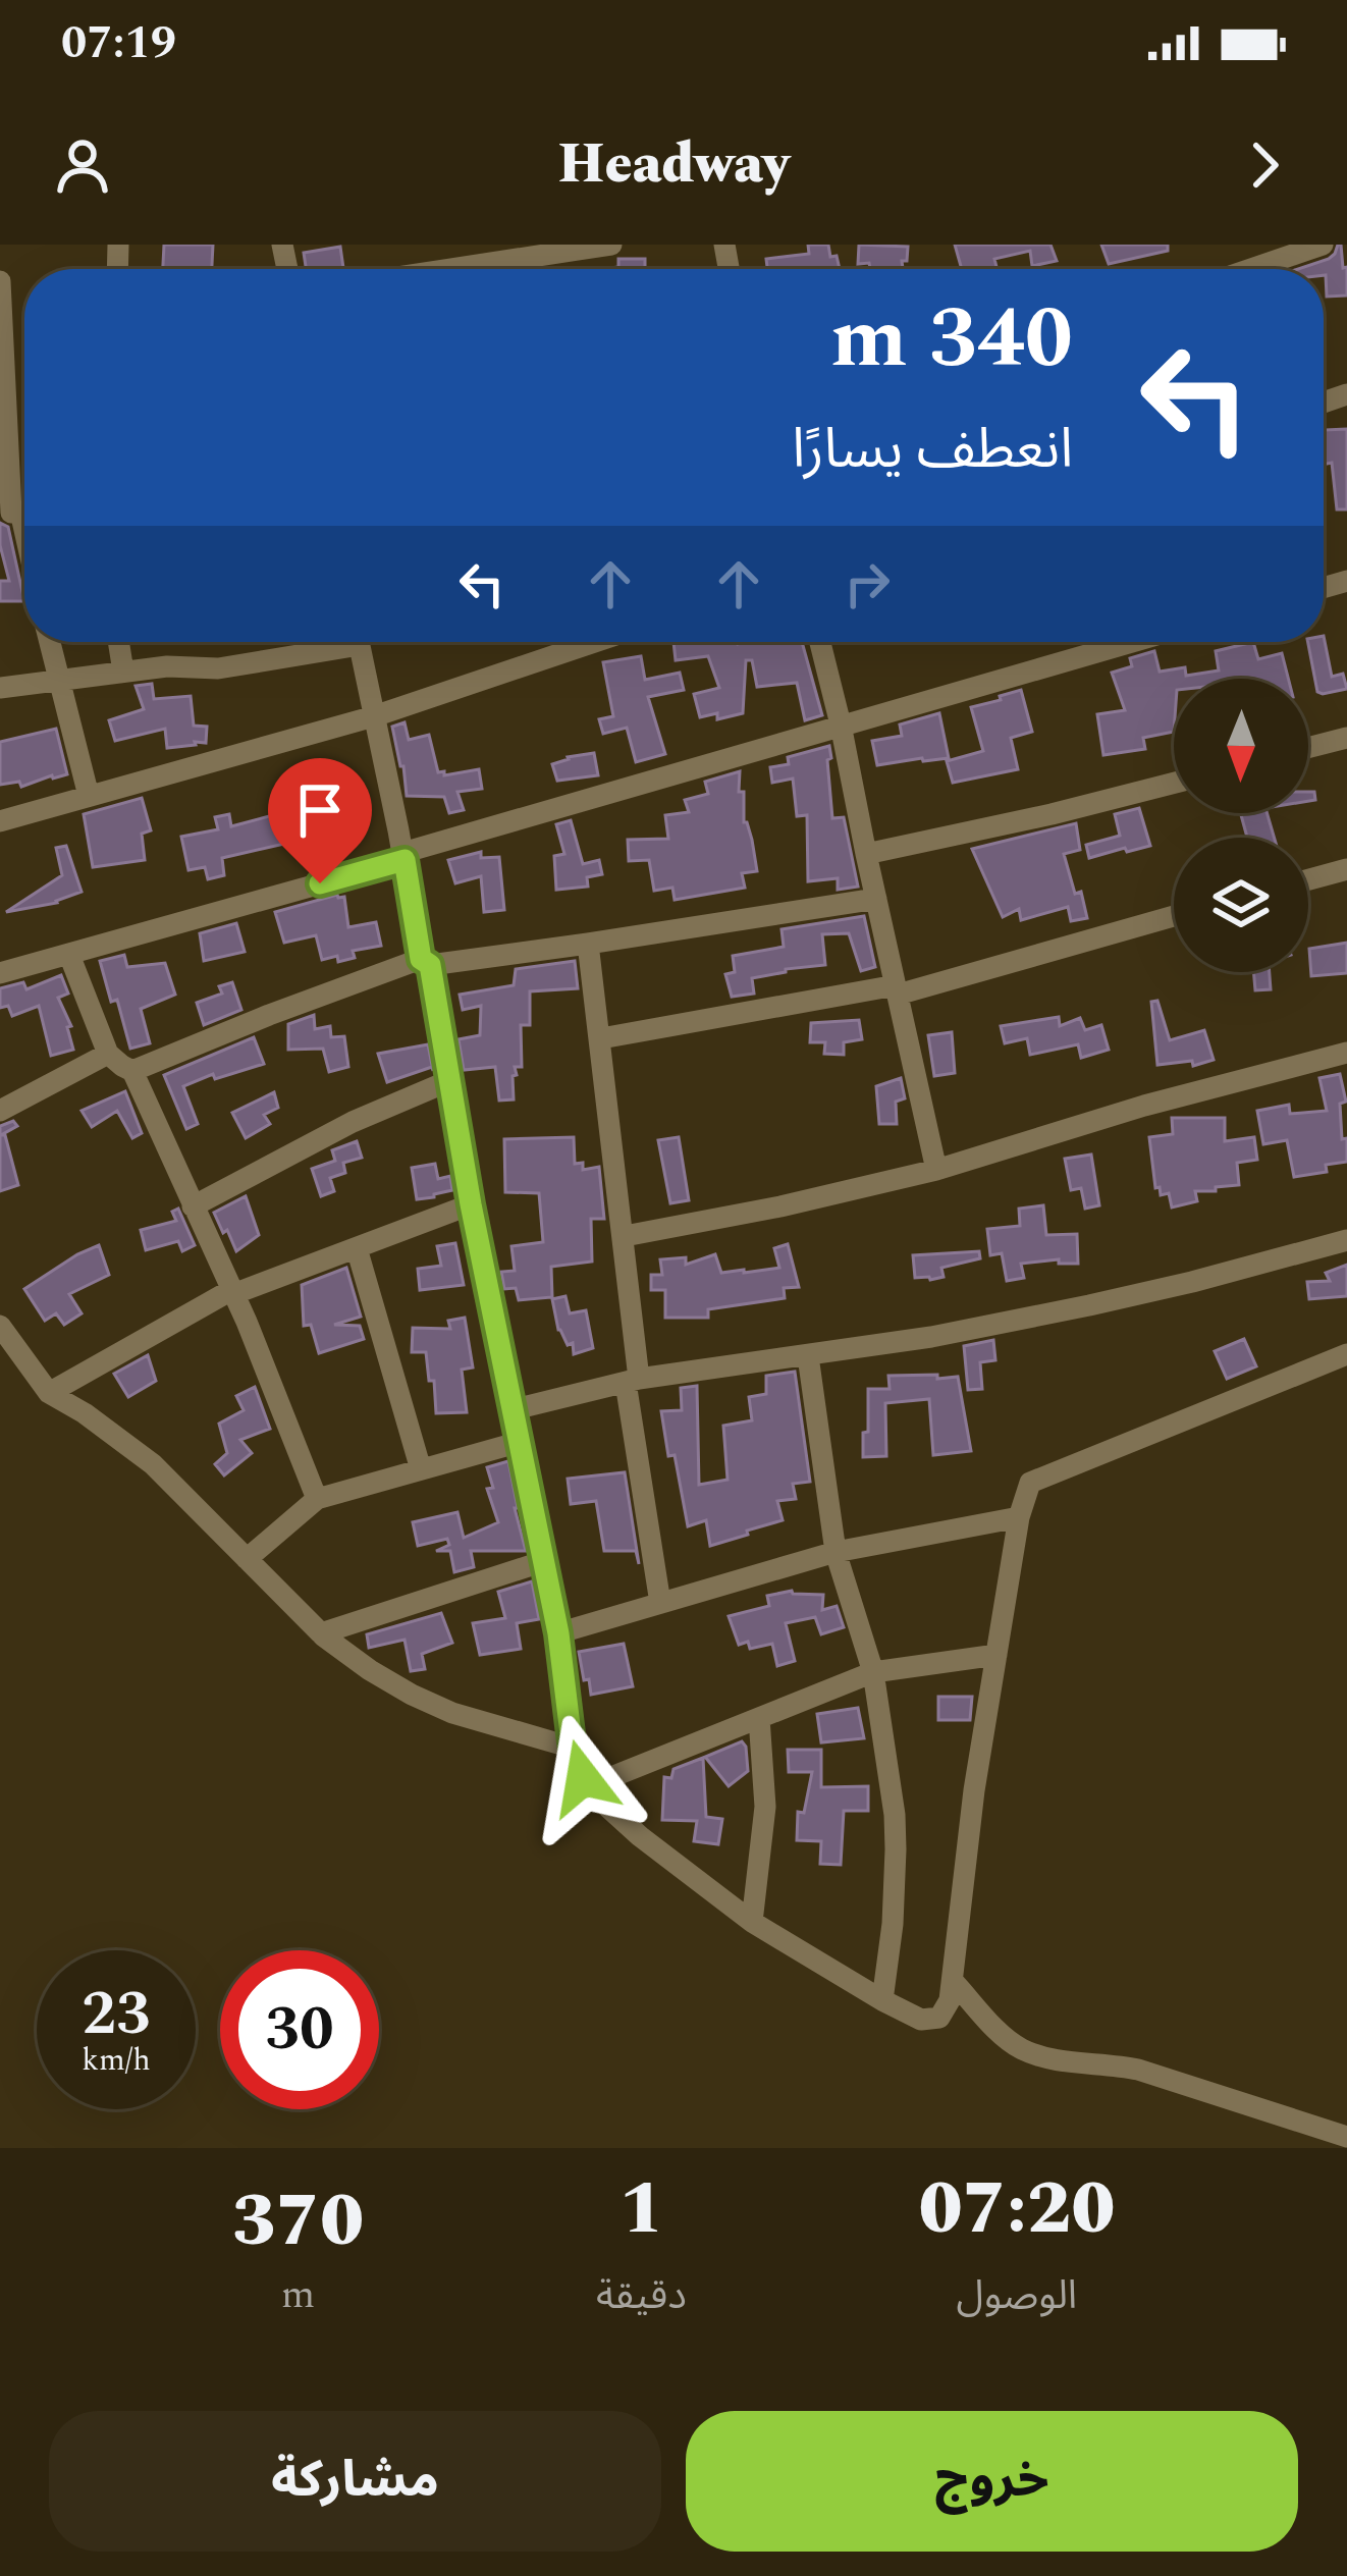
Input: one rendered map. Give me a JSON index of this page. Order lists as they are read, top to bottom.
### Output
{
  "north": "bottom",
  "page": {
    "status": "07:19",
    "header": "Headway",
    "turn": ["340 m", "انعطف يسارًا"],
    "speed": "23 km/h",
    "limit": "30",
    "eta": [
      "07:20",
      "الوصول",
      "1",
      "دقيقة",
      "370",
      "m"
    ],
    "buttons": ["خروج", "مشاركة"]
  }
}
